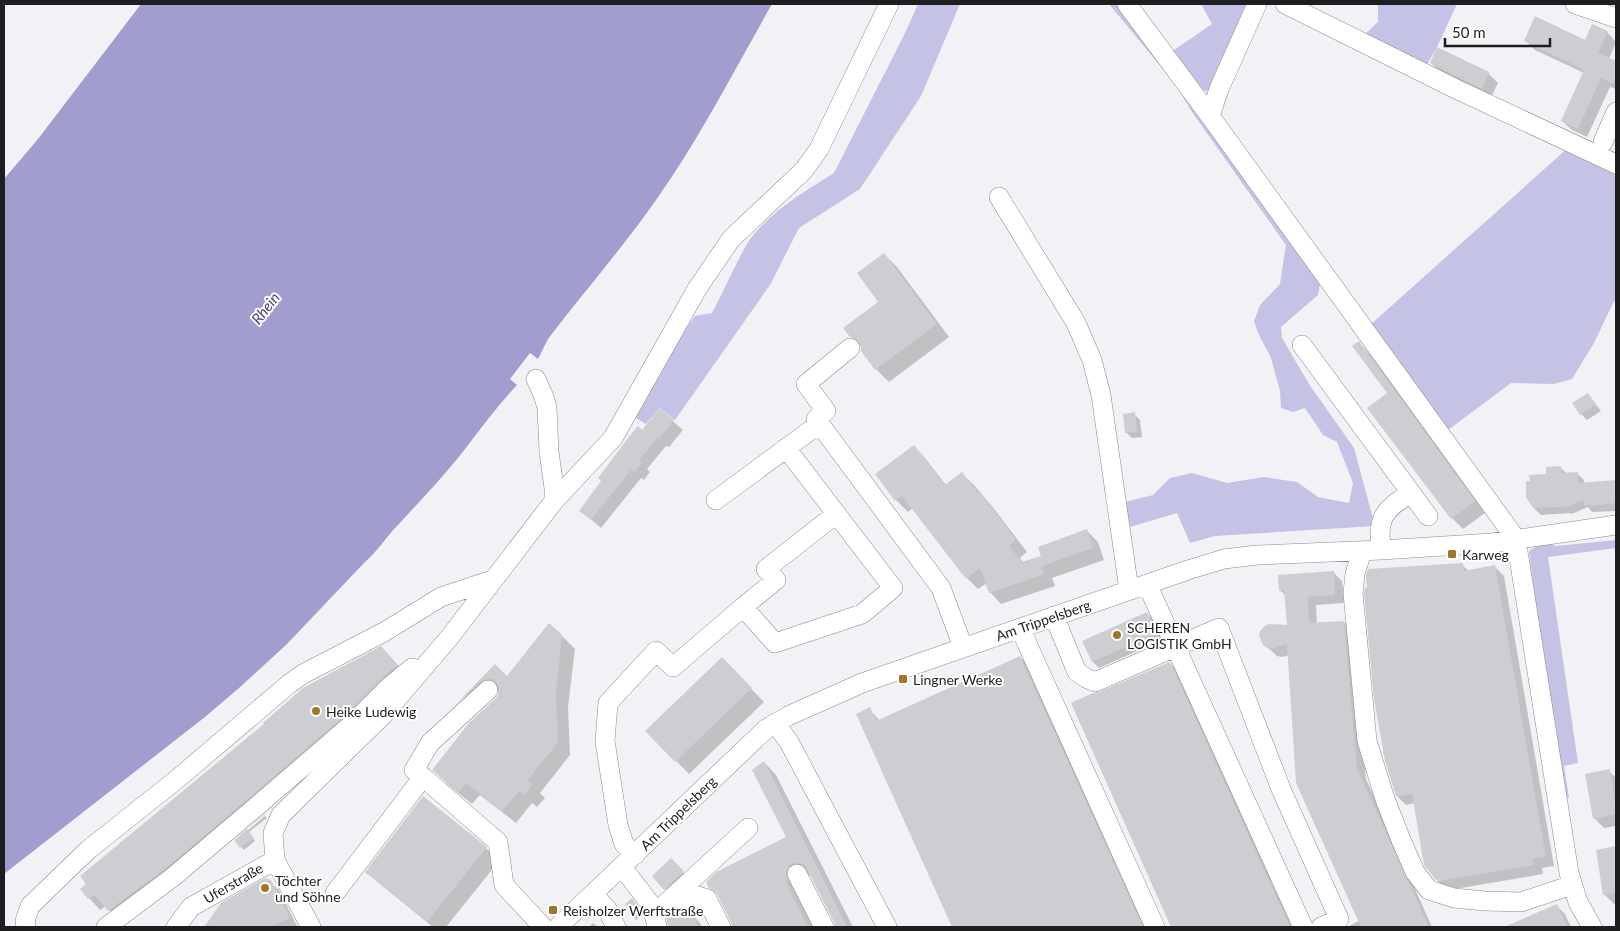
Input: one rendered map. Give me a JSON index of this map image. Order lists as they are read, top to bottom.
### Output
{
  "streets": {
    "street": ["Am Trippelsberg", "Uferstraße"]
  },
  "water": ["Rhein"],
  "places": {
    "transit": ["Karweg", "Lingner Werke", "Reisholzer Werftstraße"],
    "other": ["SCHEREN LOGISTIK GmbH", "Heike Ludewig", "Töchter und Söhne"]
  },
  "scale_bar": "50 m"
}
